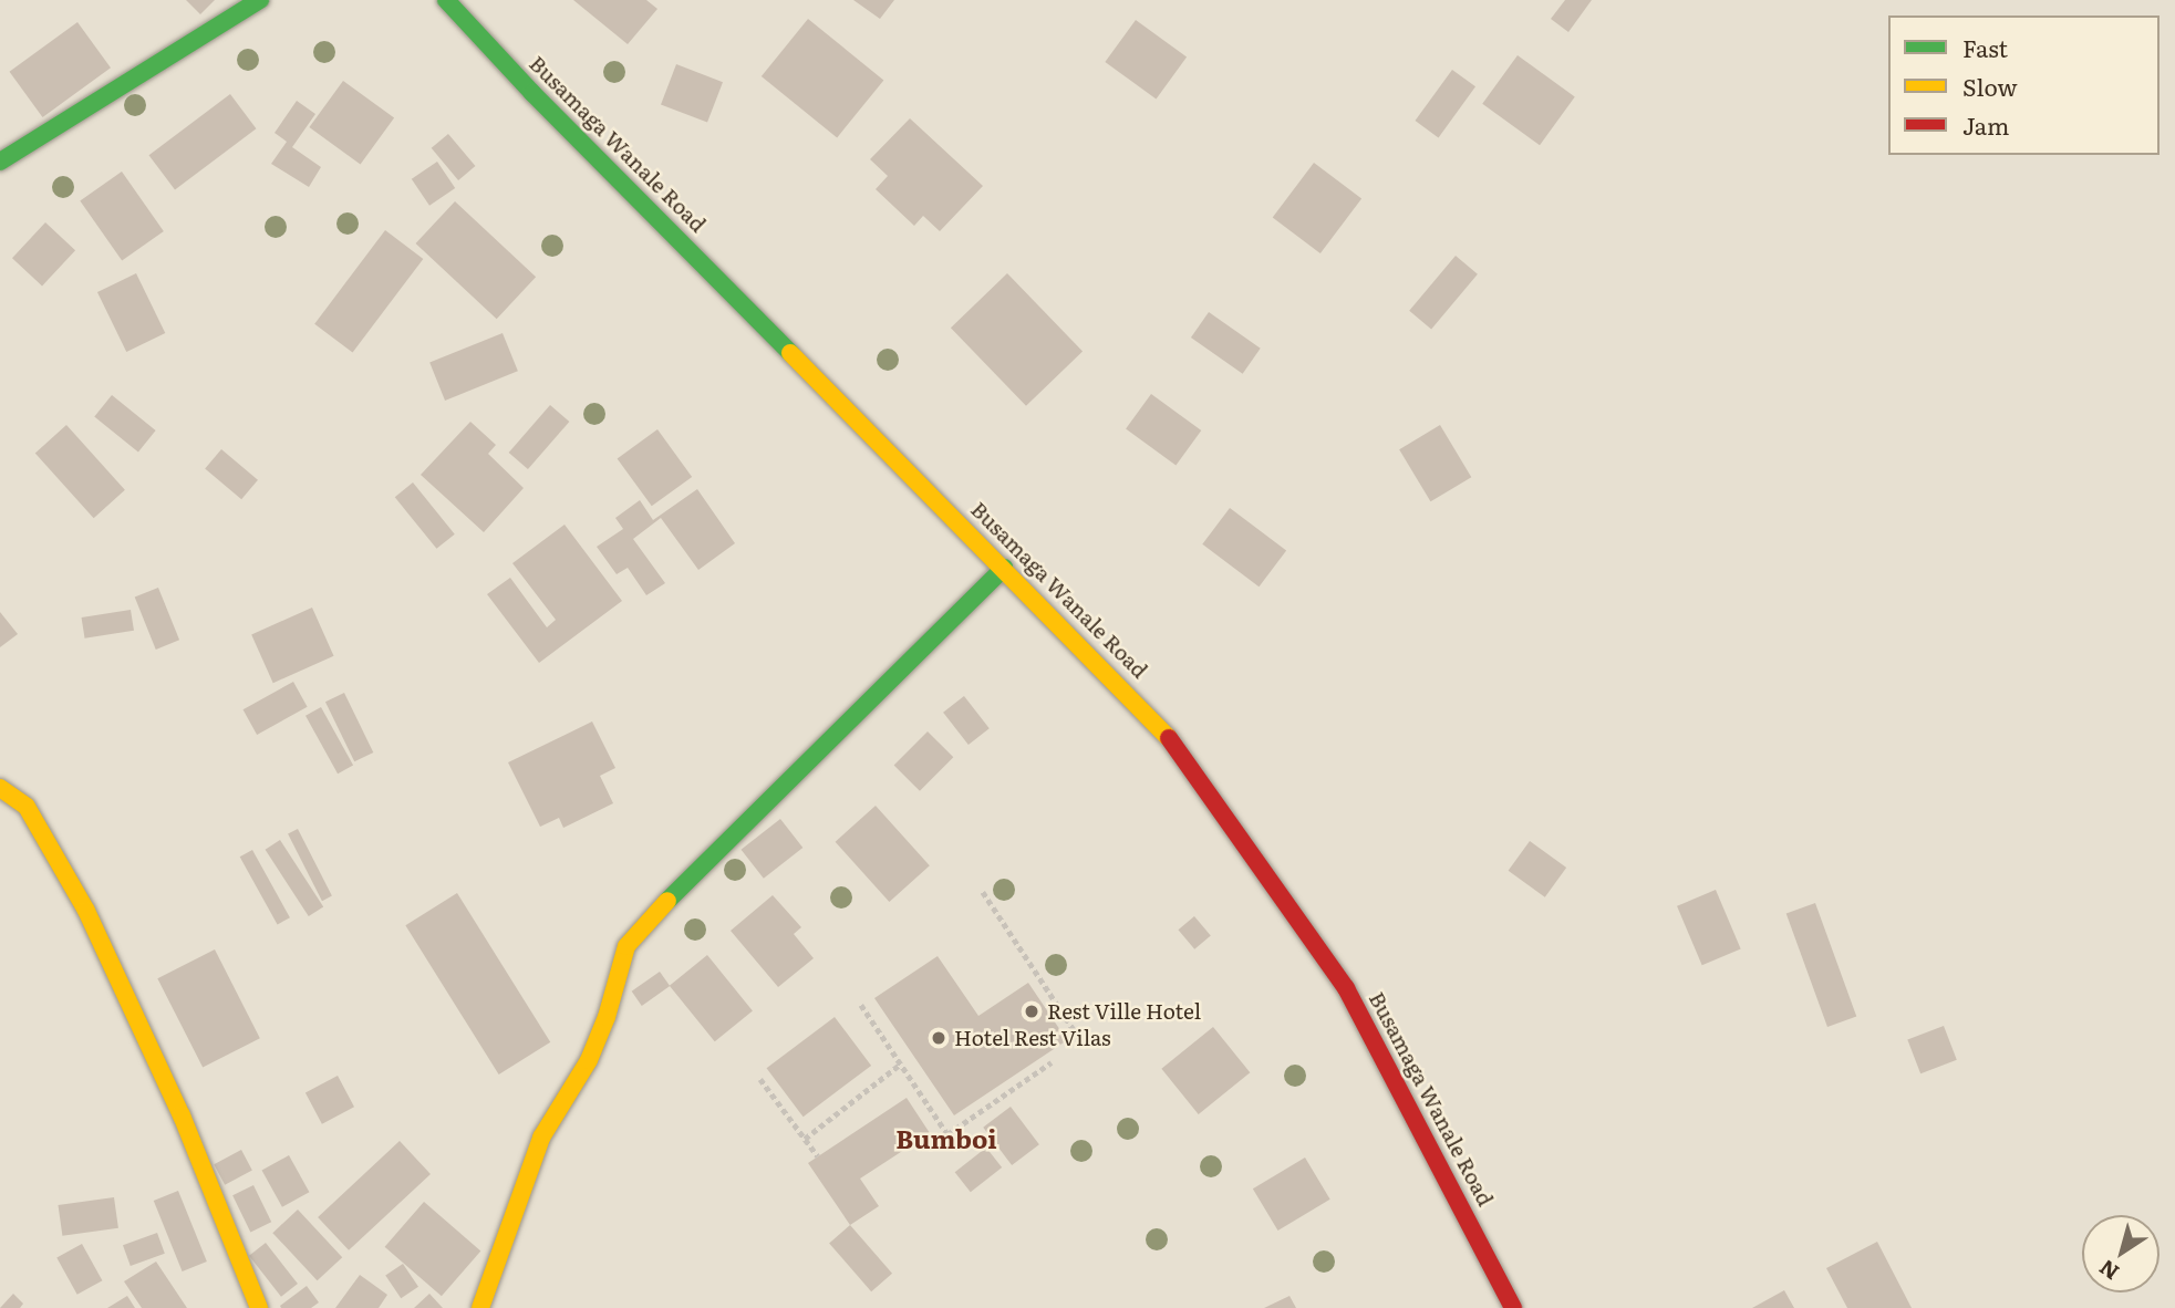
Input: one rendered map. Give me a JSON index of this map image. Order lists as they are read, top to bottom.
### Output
{
  "streets": {
    "street": ["Busamaga Wanale Road"]
  },
  "districts": ["Bumboi"],
  "places": ["Rest Ville Hotel", "Hotel Rest Vilas"],
  "legend": ["Fast", "Slow", "Jam"],
  "north": "bottom left"
}
